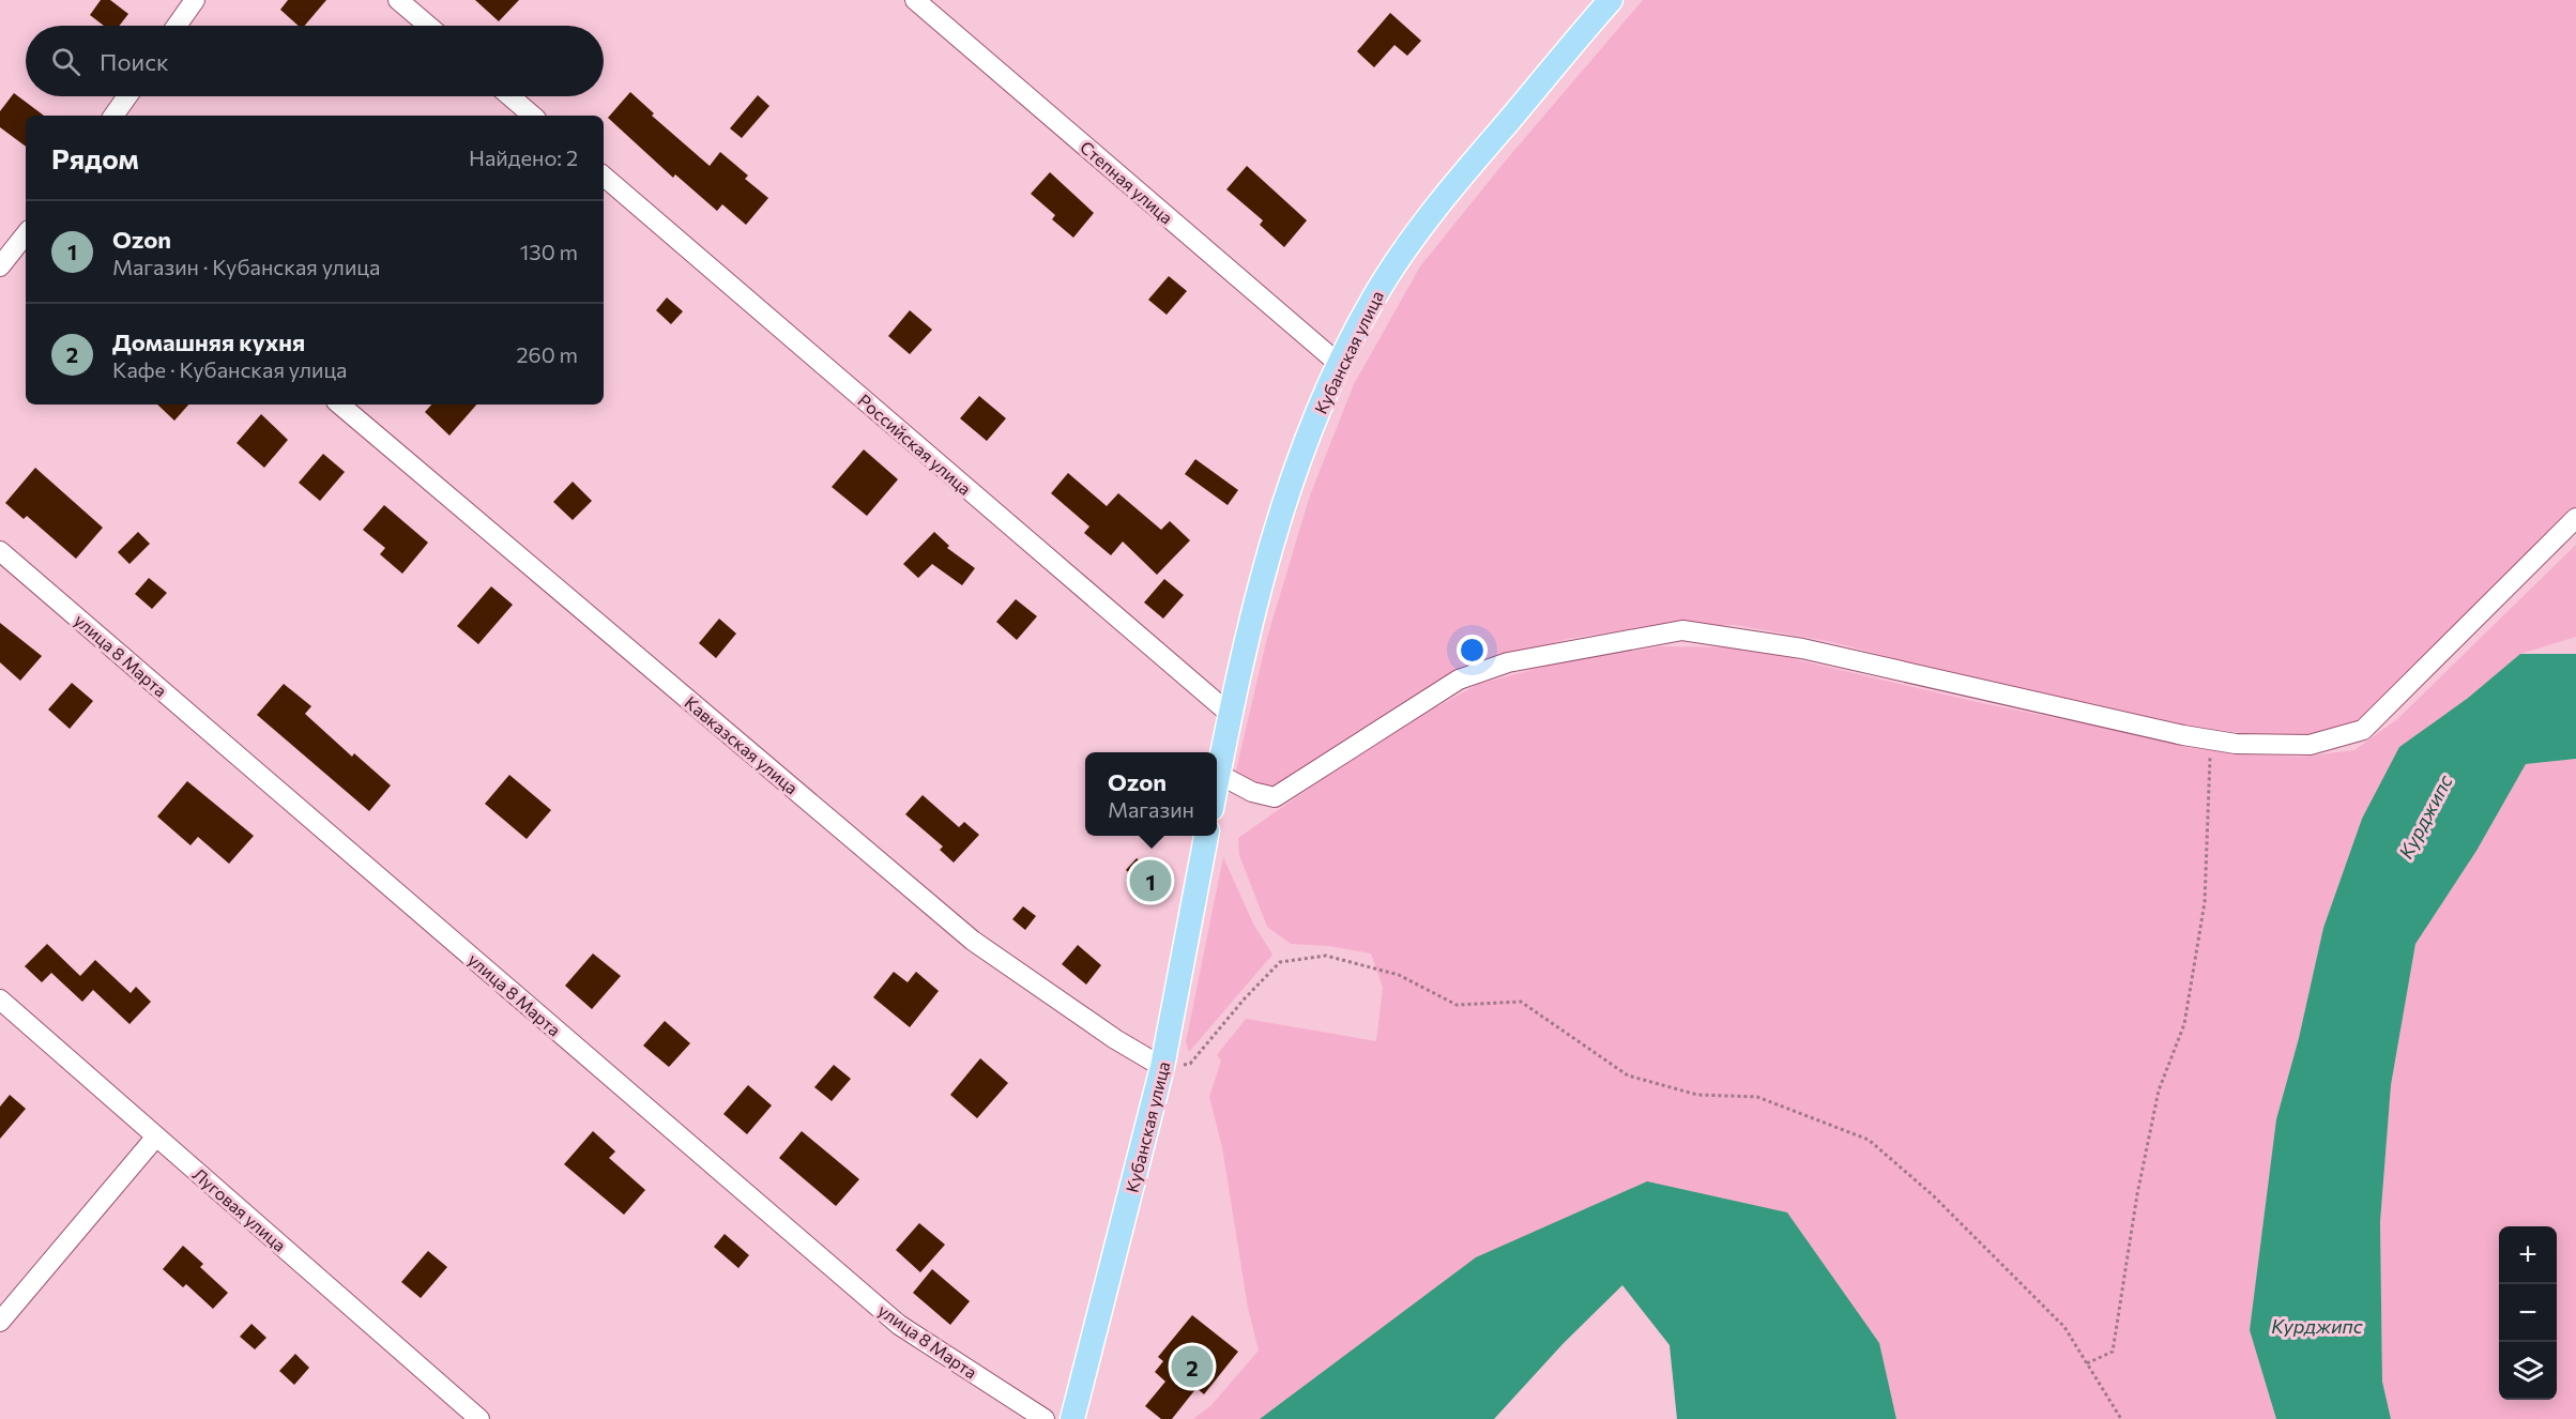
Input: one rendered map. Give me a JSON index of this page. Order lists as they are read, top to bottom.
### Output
{
  "streets": {
    "main road": ["Кубанская улица"],
    "street": [
      "Степная улица",
      "Российская улица",
      "улица 8 Марта",
      "Кавказская улица",
      "Луговая улица"
    ]
  },
  "crossings": [
    ["Степная улица", "Кубанская улица"],
    ["Кубанская улица", "Российская улица"],
    ["Кубанская улица", "Кавказская улица"]
  ],
  "water": ["Курджипс"],
  "page": {
    "search": "Поиск",
    "heading": ["Рядом", "Найдено: 2"],
    "list": [
      {
        "mark": "1",
        "name": "Ozon",
        "note": "Магазин · Кубанская улица",
        "value": "130 m"
      },
      {
        "mark": "2",
        "name": "Домашняя кухня",
        "note": "Кафе · Кубанская улица",
        "value": "260 m"
      }
    ],
    "popup": ["Ozon", "Магазин"],
    "pins": ["1", "2"],
    "map_buttons": ["+", "−"]
  }
}
